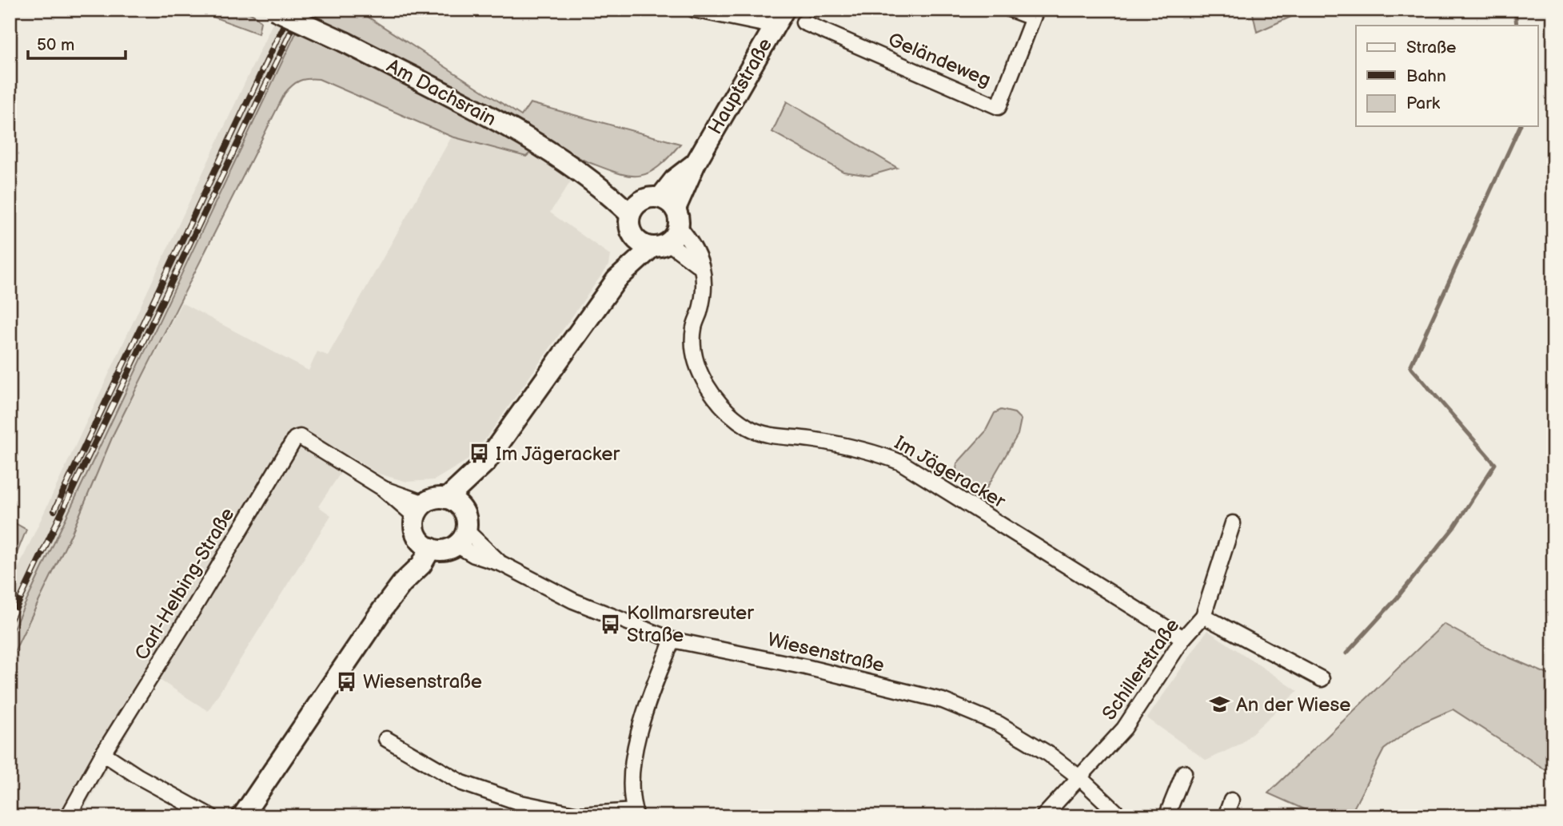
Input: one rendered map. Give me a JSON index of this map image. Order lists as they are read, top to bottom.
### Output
{
  "streets": {
    "main road": ["Hauptstraße", "Am Dachsrain"],
    "street": [
      "Geländeweg",
      "Im Jägeracker",
      "Carl-Helbing-Straße",
      "Wiesenstraße",
      "Schillerstraße"
    ]
  },
  "crossings": [
    ["Hauptstraße", "Im Jägeracker"],
    ["Im Jägeracker", "Schillerstraße"],
    ["Carl-Helbing-Straße", "Wiesenstraße"],
    ["Wiesenstraße", "Schillerstraße"]
  ],
  "places": {
    "bus stop": ["Im Jägeracker", "Kollmarsreuter Straße", "Wiesenstraße"],
    "school or university": ["An der Wiese"]
  },
  "legend": ["Straße", "Bahn", "Park"],
  "scale_bar": "50 m"
}
